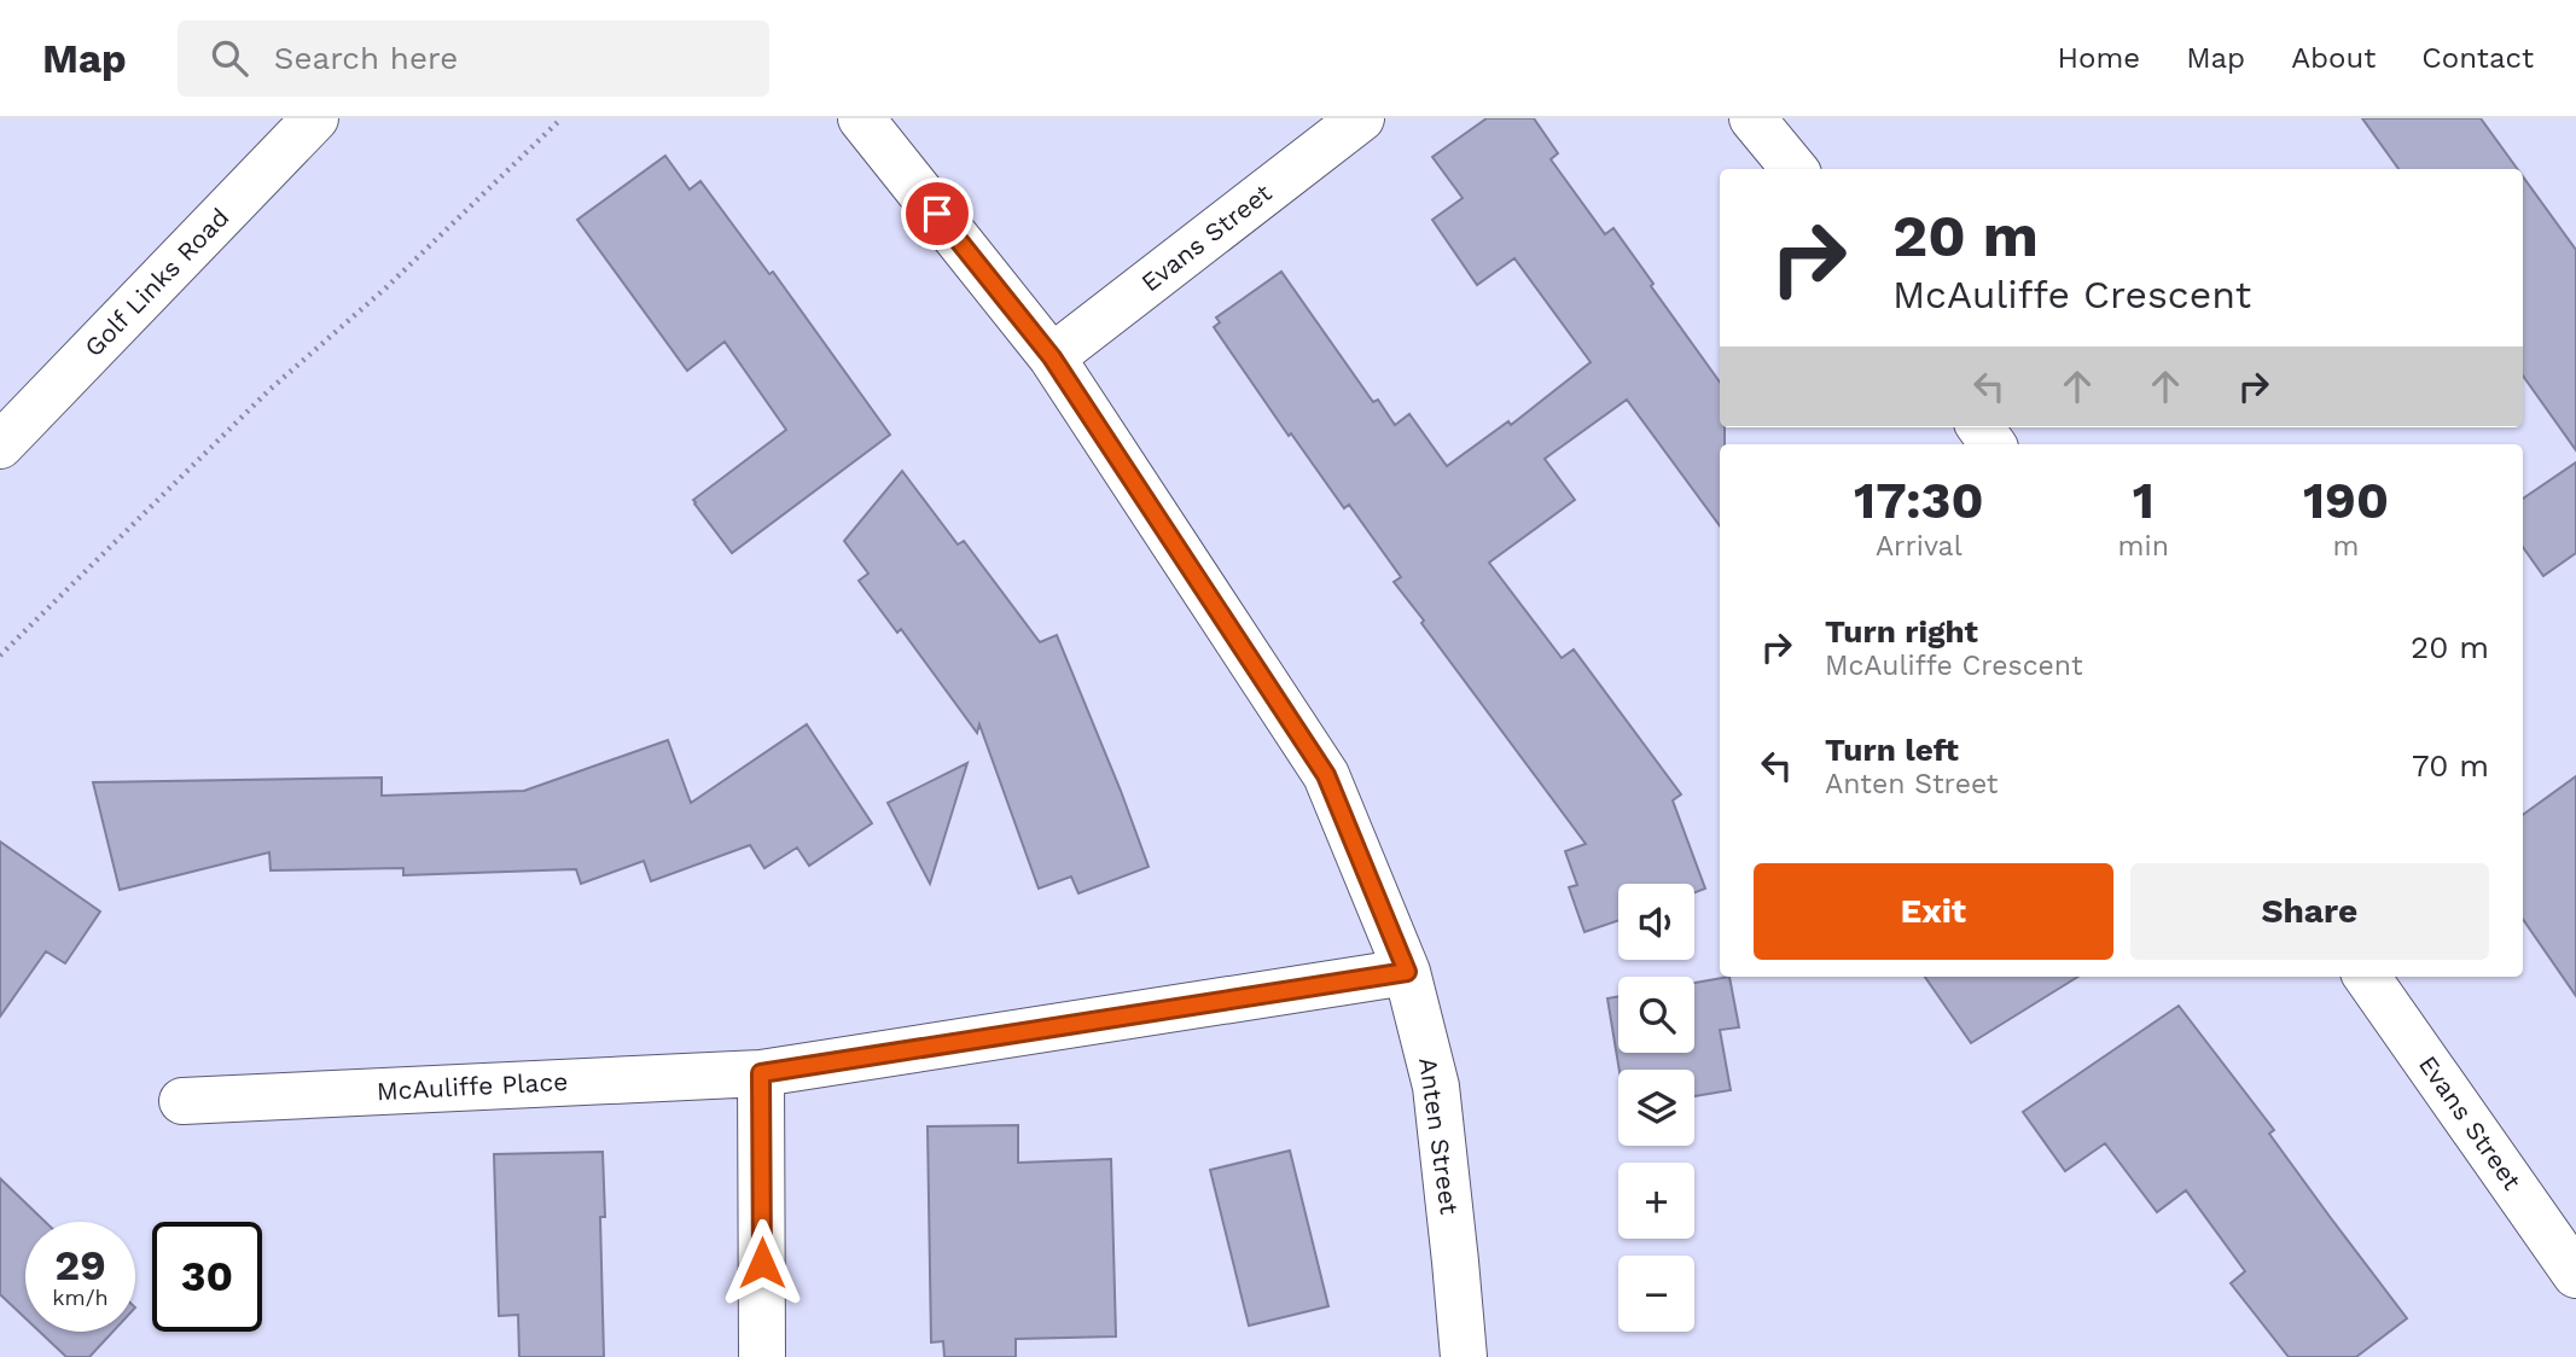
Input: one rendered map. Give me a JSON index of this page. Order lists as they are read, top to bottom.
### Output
{
  "streets": {
    "street": [
      "Evans Street",
      "Golf Links Road",
      "McAuliffe Place",
      "Anten Street"
    ]
  },
  "crossings": [
    ["Evans Street", "Anten Street"],
    ["McAuliffe Place", "Anten Street"]
  ],
  "page": {
    "header": "Map",
    "search": "Search here",
    "nav": [
      "Home",
      "Map",
      "About",
      "Contact"
    ],
    "turn": ["20 m", "McAuliffe Crescent"],
    "eta": [
      "17:30",
      "Arrival",
      "1",
      "min",
      "190",
      "m"
    ],
    "list": [
      {
        "name": "Turn right",
        "note": "McAuliffe Crescent",
        "value": "20 m"
      },
      {
        "name": "Turn left",
        "note": "Anten Street",
        "value": "70 m"
      }
    ],
    "buttons": ["Exit", "Share"],
    "map_buttons": ["+", "−"],
    "speed": "29 km/h",
    "limit": "30"
  }
}
